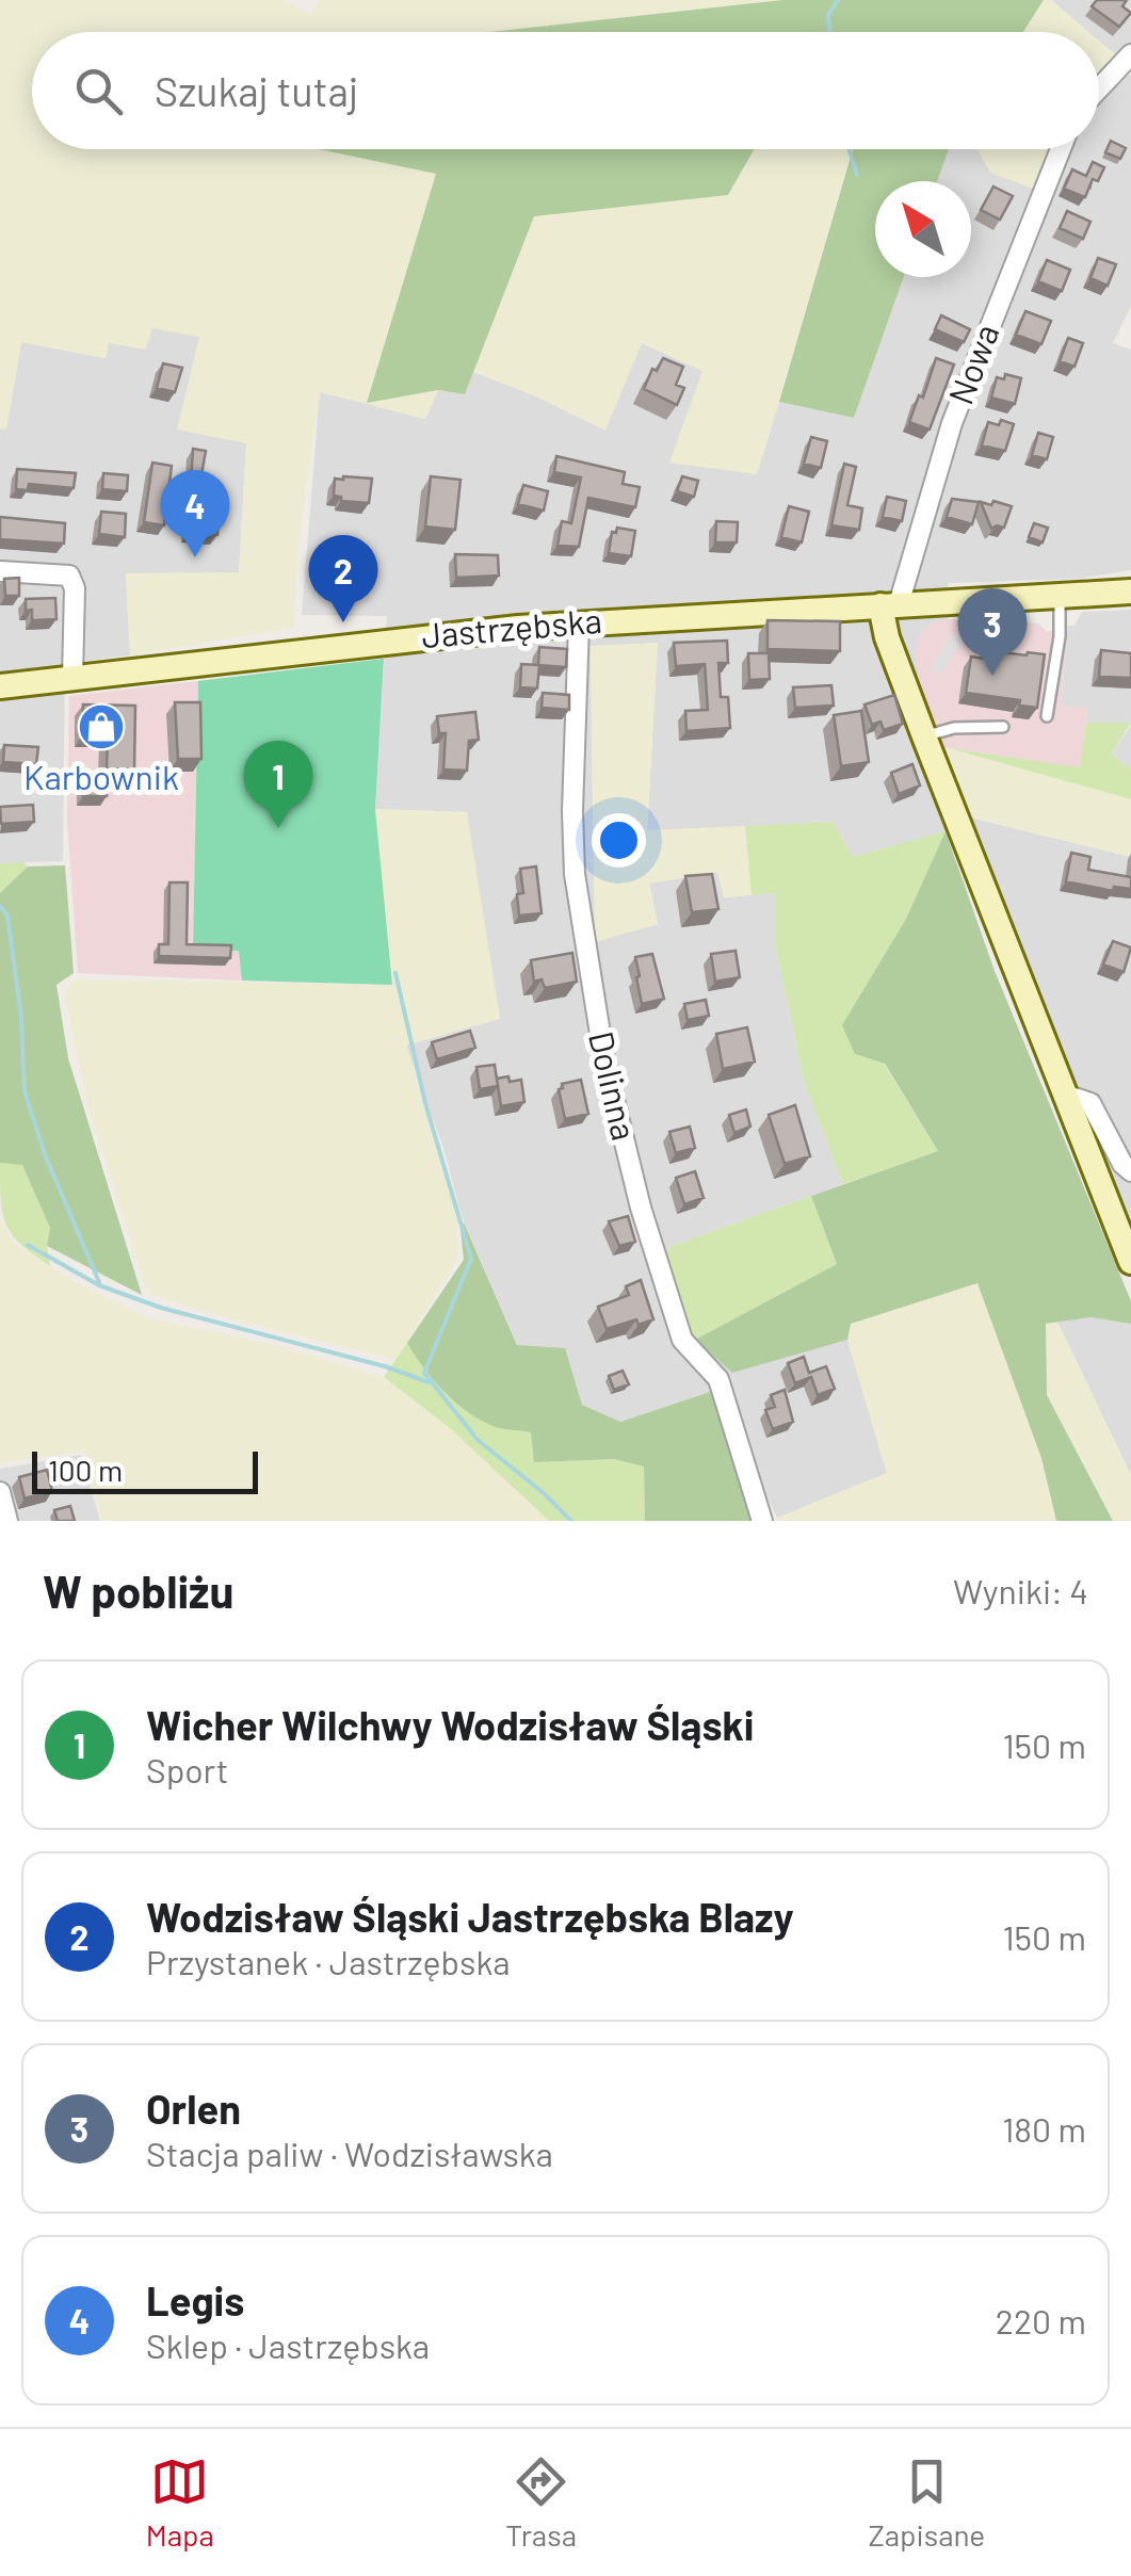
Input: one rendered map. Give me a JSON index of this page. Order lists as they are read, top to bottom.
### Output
{
  "streets": {
    "main road": ["Jastrzębska"],
    "street": ["Nowa", "Dolinna"]
  },
  "crossings": [
    ["Nowa", "Jastrzębska"],
    ["Jastrzębska", "Dolinna"]
  ],
  "places": {
    "shop": ["Karbownik"]
  },
  "scale_bar": "100 m",
  "north": "top left",
  "page": {
    "search": "Szukaj tutaj",
    "pins": [
      "4",
      "2",
      "3",
      "1"
    ],
    "scale": "100 m",
    "heading": ["W pobliżu", "Wyniki: 4"],
    "list": [
      {
        "mark": "1",
        "name": "Wicher Wilchwy Wodzisław Śląski",
        "note": "Sport",
        "value": "150 m"
      },
      {
        "mark": "2",
        "name": "Wodzisław Śląski Jastrzębska Blazy",
        "note": "Przystanek · Jastrzębska",
        "value": "150 m"
      },
      {
        "mark": "3",
        "name": "Orlen",
        "note": "Stacja paliw · Wodzisławska",
        "value": "180 m"
      },
      {
        "mark": "4",
        "name": "Legis",
        "note": "Sklep · Jastrzębska",
        "value": "220 m"
      }
    ],
    "nav": ["Mapa", "Trasa", "Zapisane"]
  }
}
